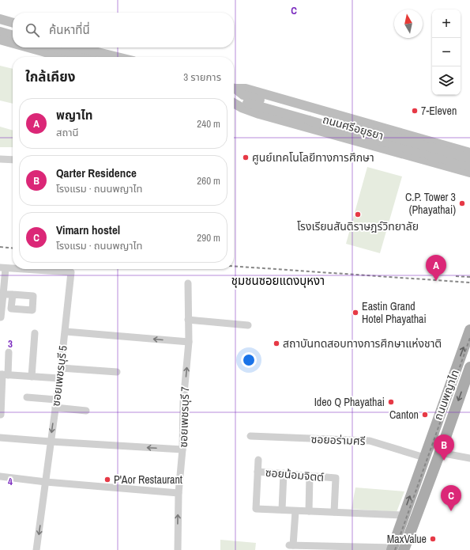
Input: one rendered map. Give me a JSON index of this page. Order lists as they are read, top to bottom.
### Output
{
  "streets": {
    "main road": ["ถนนศรีอยุธยา", "ถนนพญาไท"],
    "street": [
      "ซอยเพชรบุรี 5",
      "ซอยเพชรบุรี 7",
      "ซอยอร่ามศรี",
      "ซอยน้อมจิตต์"
    ]
  },
  "crossings": [
    ["ถนนพญาไท", "ซอยอร่ามศรี"]
  ],
  "one_way": ["ซอยเพชรบุรี 7"],
  "districts": ["ชุมชนซอยแดงบุหงา"],
  "places": [
    "7-Eleven",
    "ศูนย์เทคโนโลยีทางการศึกษา",
    "C.P. Tower 3 (Phayathai)",
    "โรงเรียนสันติราษฎร์วิทยาลัย",
    "Eastin Grand Hotel Phayathai",
    "สถาบันทดสอบทางการศึกษาแห่งชาติ",
    "Ideo Q Phayathai",
    "Canton",
    "P'Aor Restaurant",
    "MaxValue"
  ],
  "north": "top",
  "page": {
    "map_buttons": ["+", "−"],
    "search": "ค้นหาที่นี่",
    "heading": ["ใกล้เคียง", "3 รายการ"],
    "list": [
      {
        "mark": "A",
        "name": "พญาไท",
        "note": "สถานี",
        "value": "240 m"
      },
      {
        "mark": "B",
        "name": "Qarter Residence",
        "note": "โรงแรม · ถนนพญาไท",
        "value": "260 m"
      },
      {
        "mark": "C",
        "name": "Vimarn hostel",
        "note": "โรงแรม · ถนนพญาไท",
        "value": "290 m"
      }
    ],
    "pins": ["A", "B", "C"]
  },
  "grid": {
    "columns": ["C"],
    "rows": ["3", "4"]
  }
}
